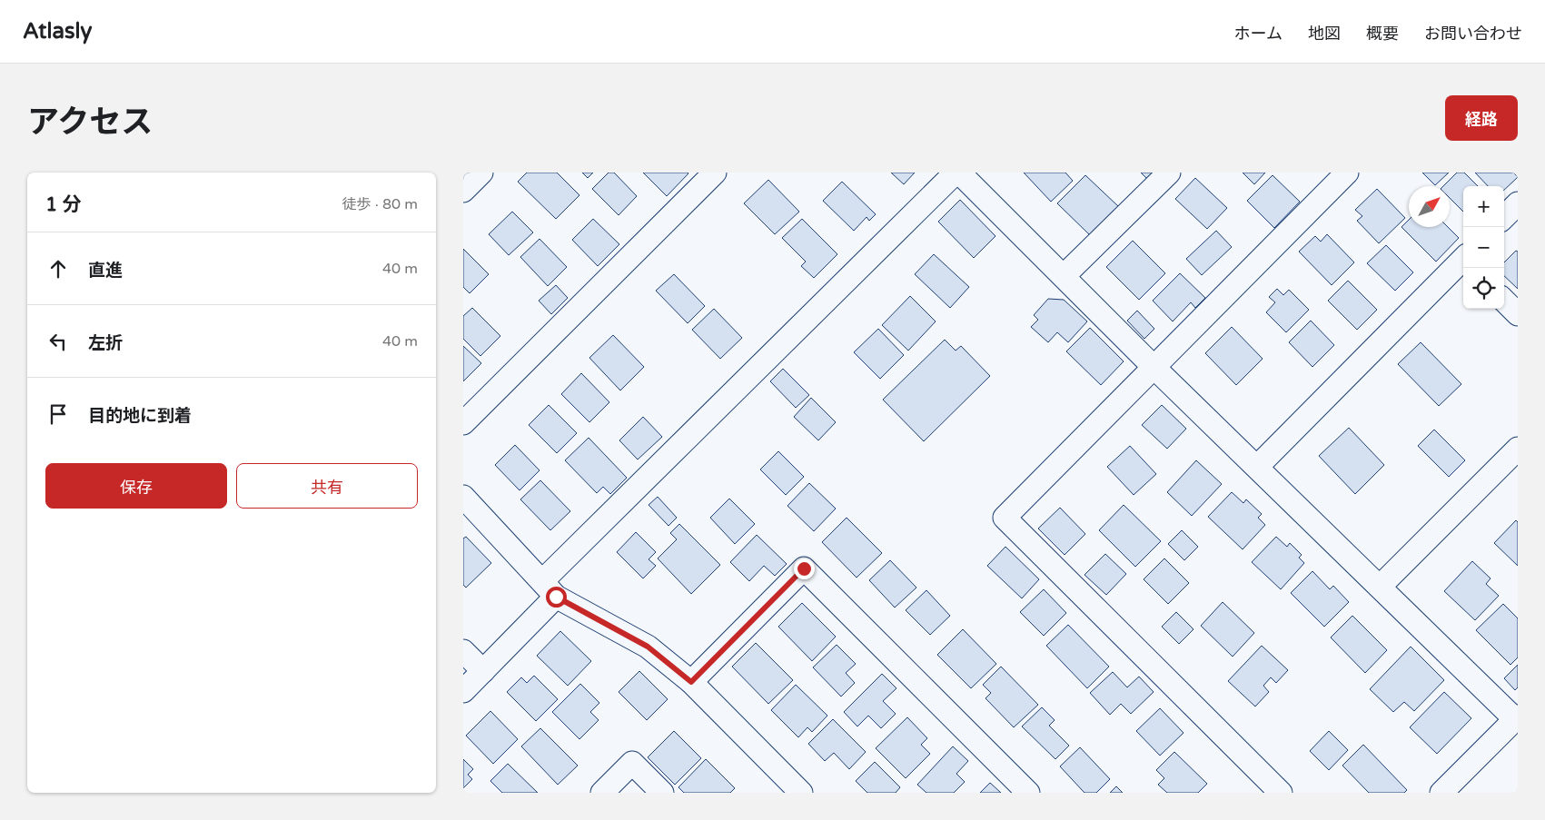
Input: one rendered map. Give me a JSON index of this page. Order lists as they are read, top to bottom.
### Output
{
  "north": "top right",
  "page": {
    "header": "Atlasly",
    "nav": [
      "ホーム",
      "地図",
      "概要",
      "お問い合わせ"
    ],
    "title": "アクセス",
    "buttons": [
      "経路",
      ["保存", "共有"]
    ],
    "heading": ["1 分", "徒歩 · 80 m"],
    "map_buttons": ["+", "−"],
    "list": [
      ["直進", "40 m"],
      ["左折", "40 m"],
      "目的地に到着"
    ]
  }
}
